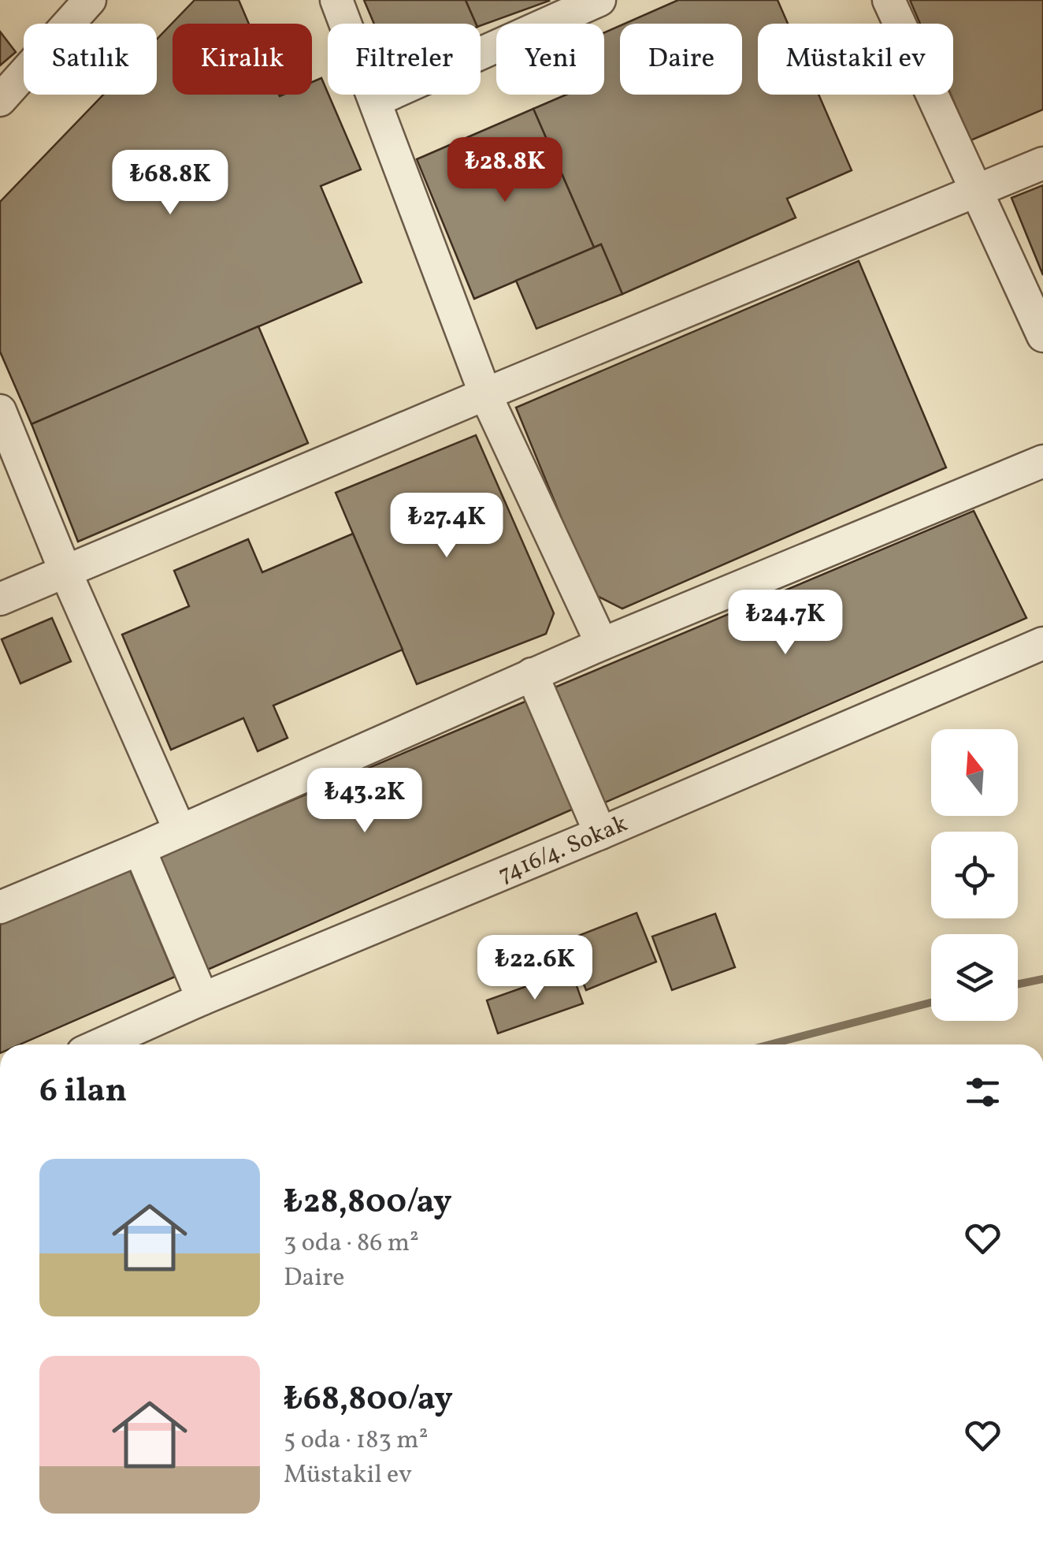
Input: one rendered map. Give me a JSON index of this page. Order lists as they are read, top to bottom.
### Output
{
  "streets": {
    "street": ["7416/4. Sokak"]
  },
  "north": "top",
  "page": {
    "chip": [
      "Satılık",
      "Kiralık",
      "Filtreler",
      "Yeni",
      "Daire",
      "Müstakil ev"
    ],
    "price": [
      "₺28.8K",
      "₺68.8K",
      "₺27.4K",
      "₺24.7K",
      "₺43.2K",
      "₺22.6K"
    ],
    "heading": "6 ilan",
    "list": [
      {
        "name": "₺28,800/ay",
        "note": "3 oda · 86 m² · Daire"
      },
      {
        "name": "₺68,800/ay",
        "note": "5 oda · 183 m² · Müstakil ev"
      }
    ]
  }
}
